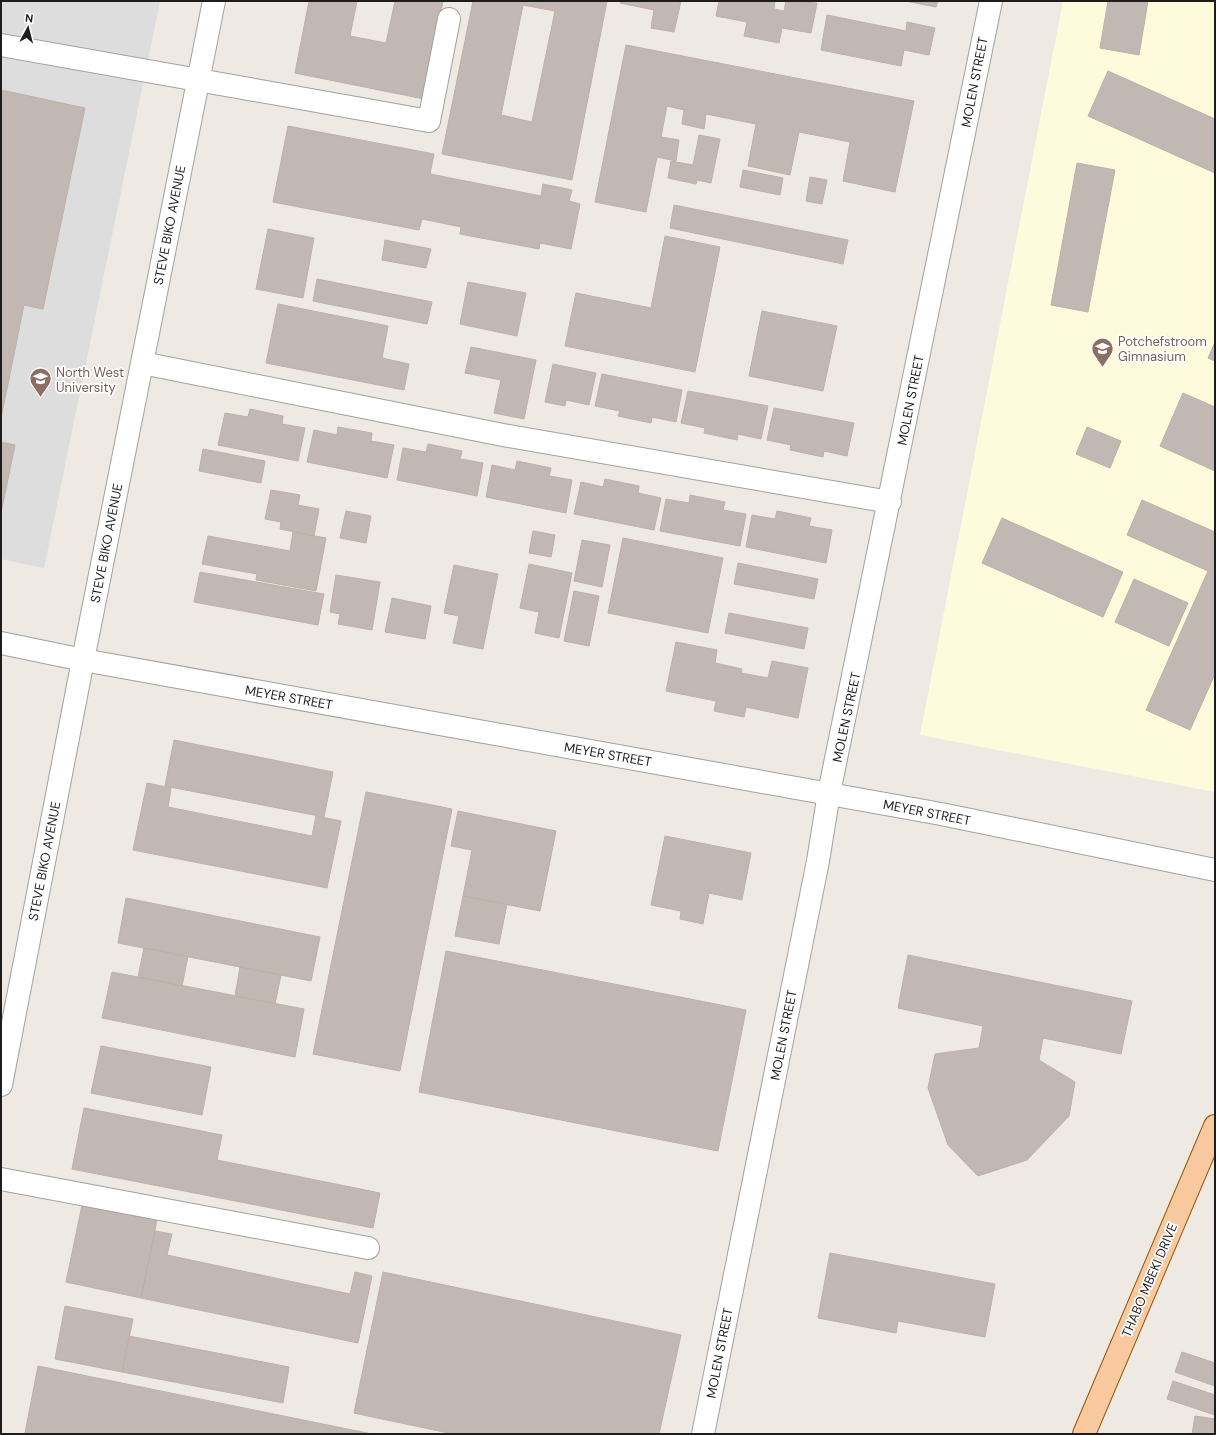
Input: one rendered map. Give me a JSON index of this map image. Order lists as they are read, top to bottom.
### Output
{
  "streets": {
    "main road": ["THABO MBEKI DRIVE"],
    "street": ["MOLEN STREET", "STEVE BIKO AVENUE", "MEYER STREET"]
  },
  "crossings": [
    ["MOLEN STREET", "MEYER STREET"],
    ["STEVE BIKO AVENUE", "MEYER STREET"]
  ],
  "places": {
    "school or university": ["Potchefstroom Gimnasium", "North West University"]
  },
  "north": "top"
}
